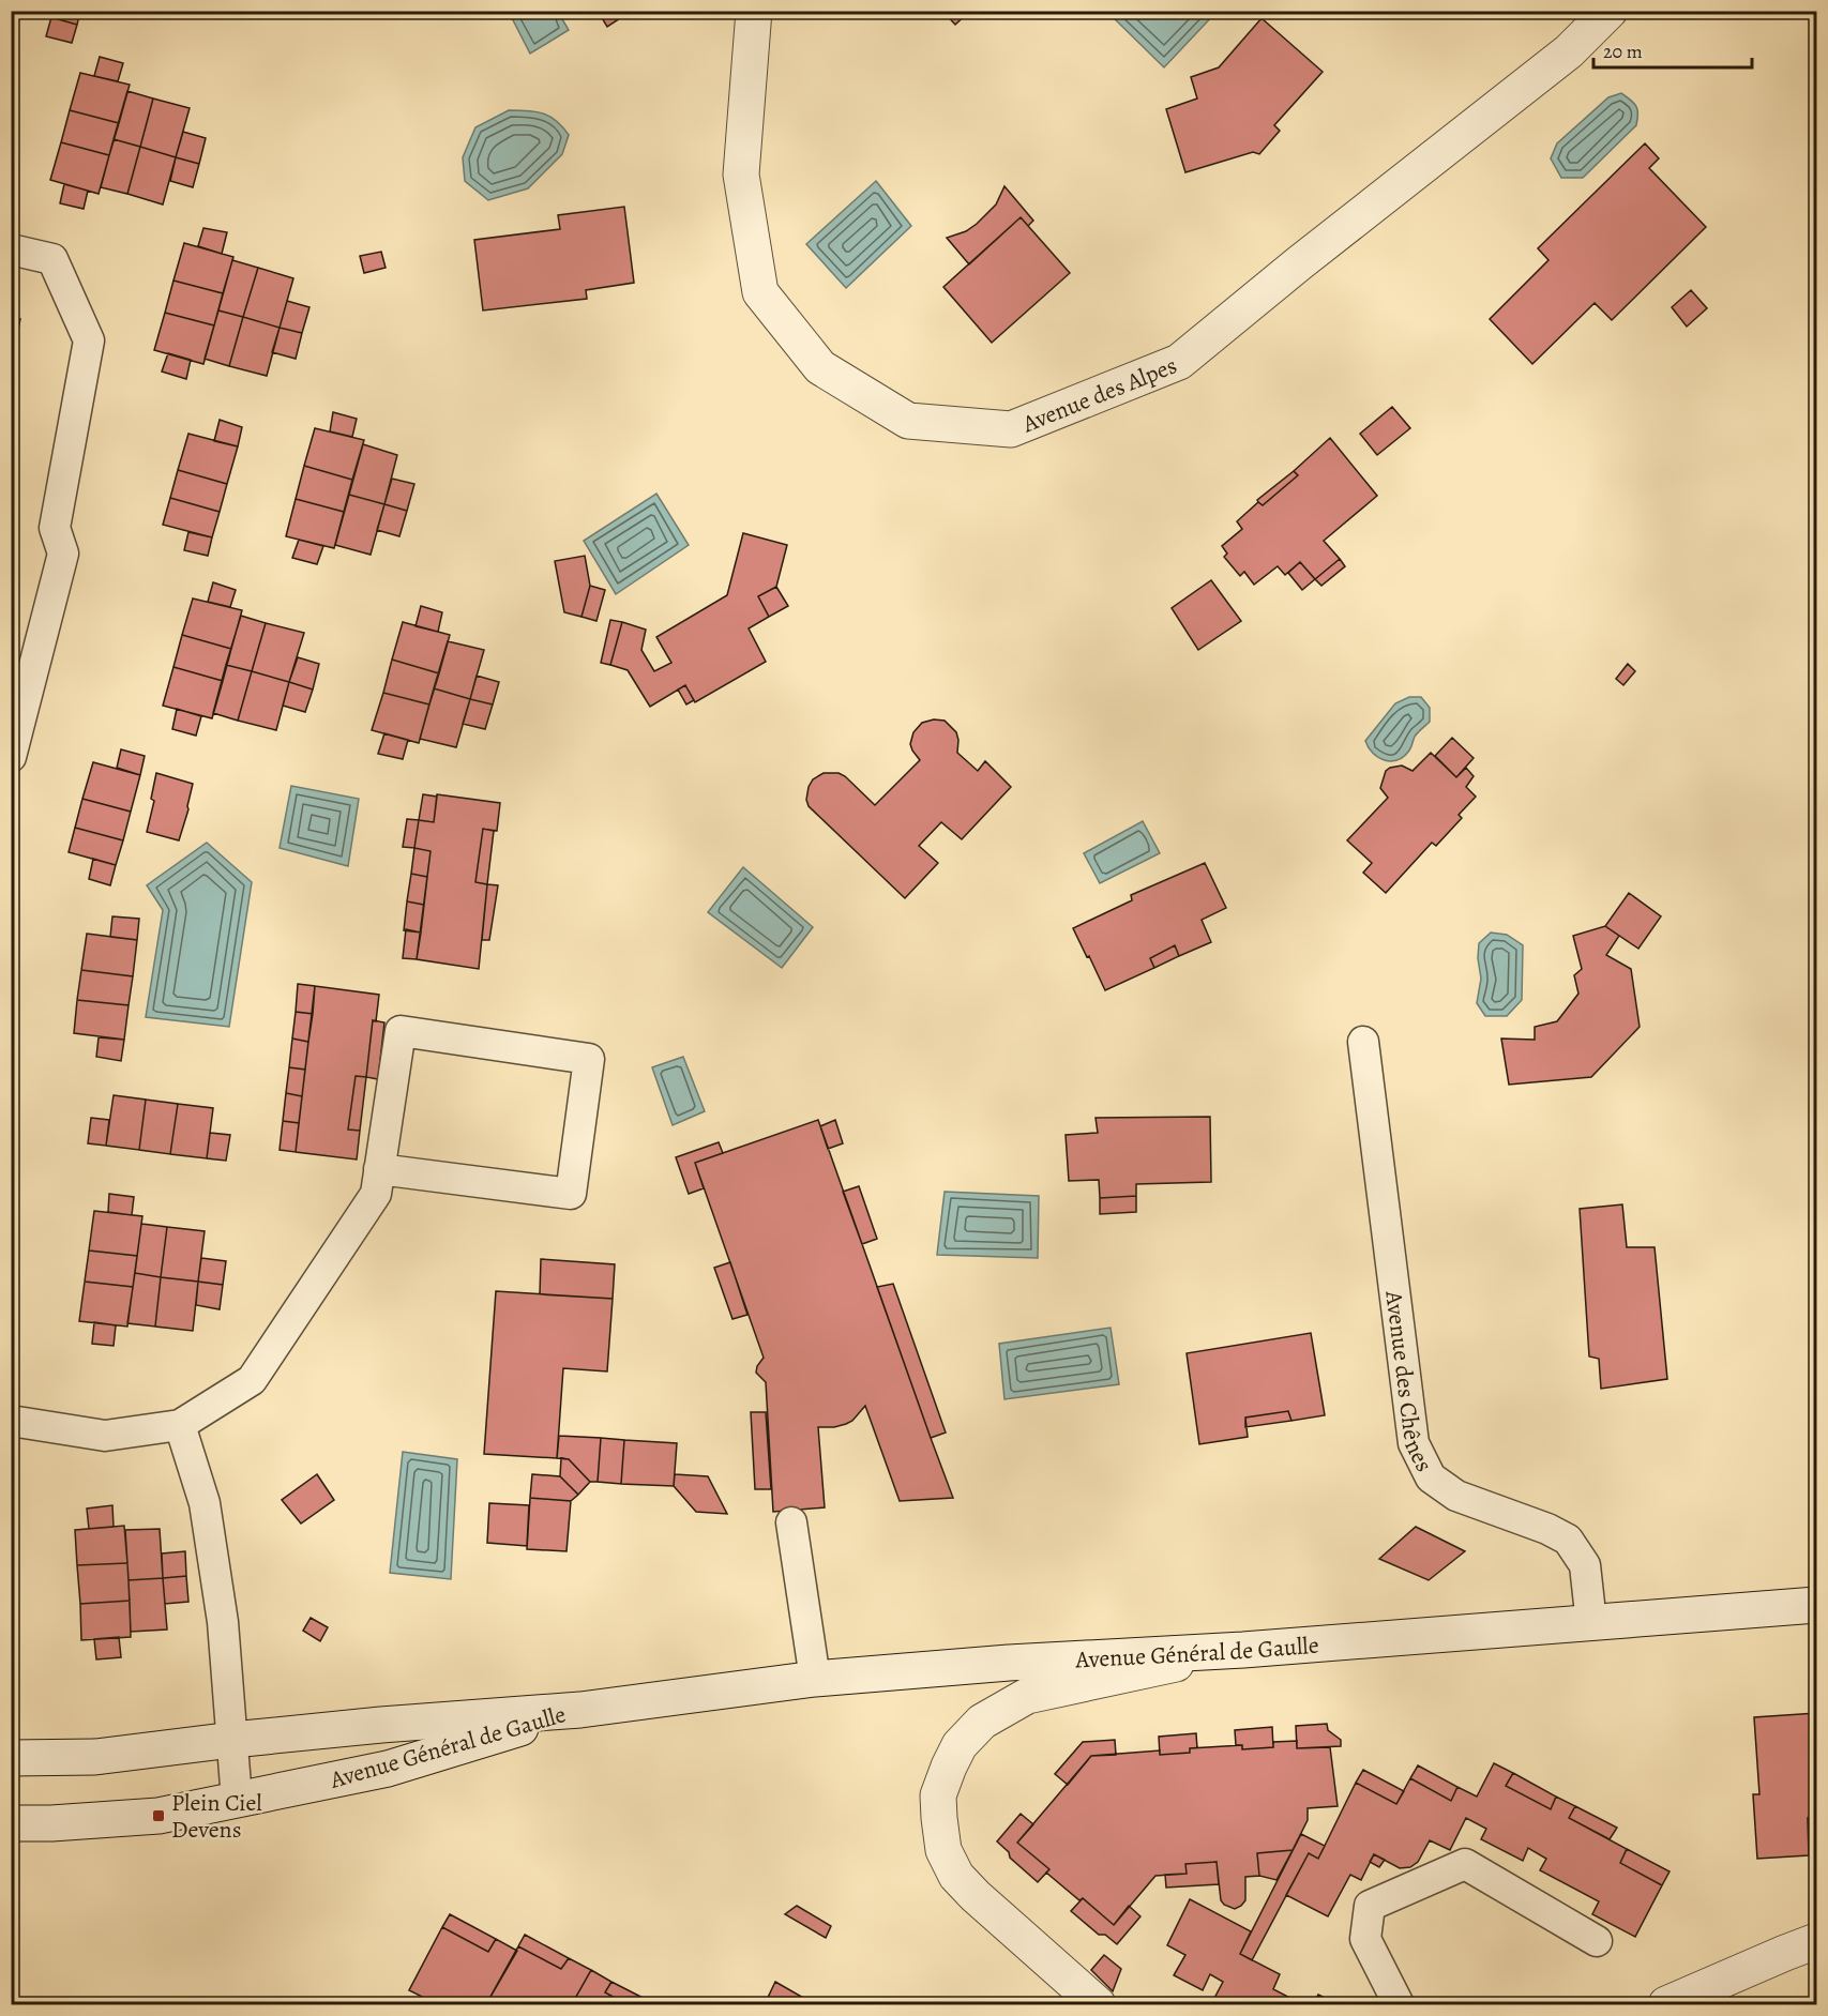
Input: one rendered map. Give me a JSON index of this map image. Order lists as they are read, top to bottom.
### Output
{
  "streets": {
    "main road": ["Avenue des Alpes", "Avenue Général de Gaulle"],
    "lane": ["Avenue des Chênes"]
  },
  "crossings": [
    ["Avenue des Chênes", "Avenue Général de Gaulle"]
  ],
  "places": {
    "transit": ["Plein Ciel Devens"]
  },
  "scale_bar": "20 m"
}
